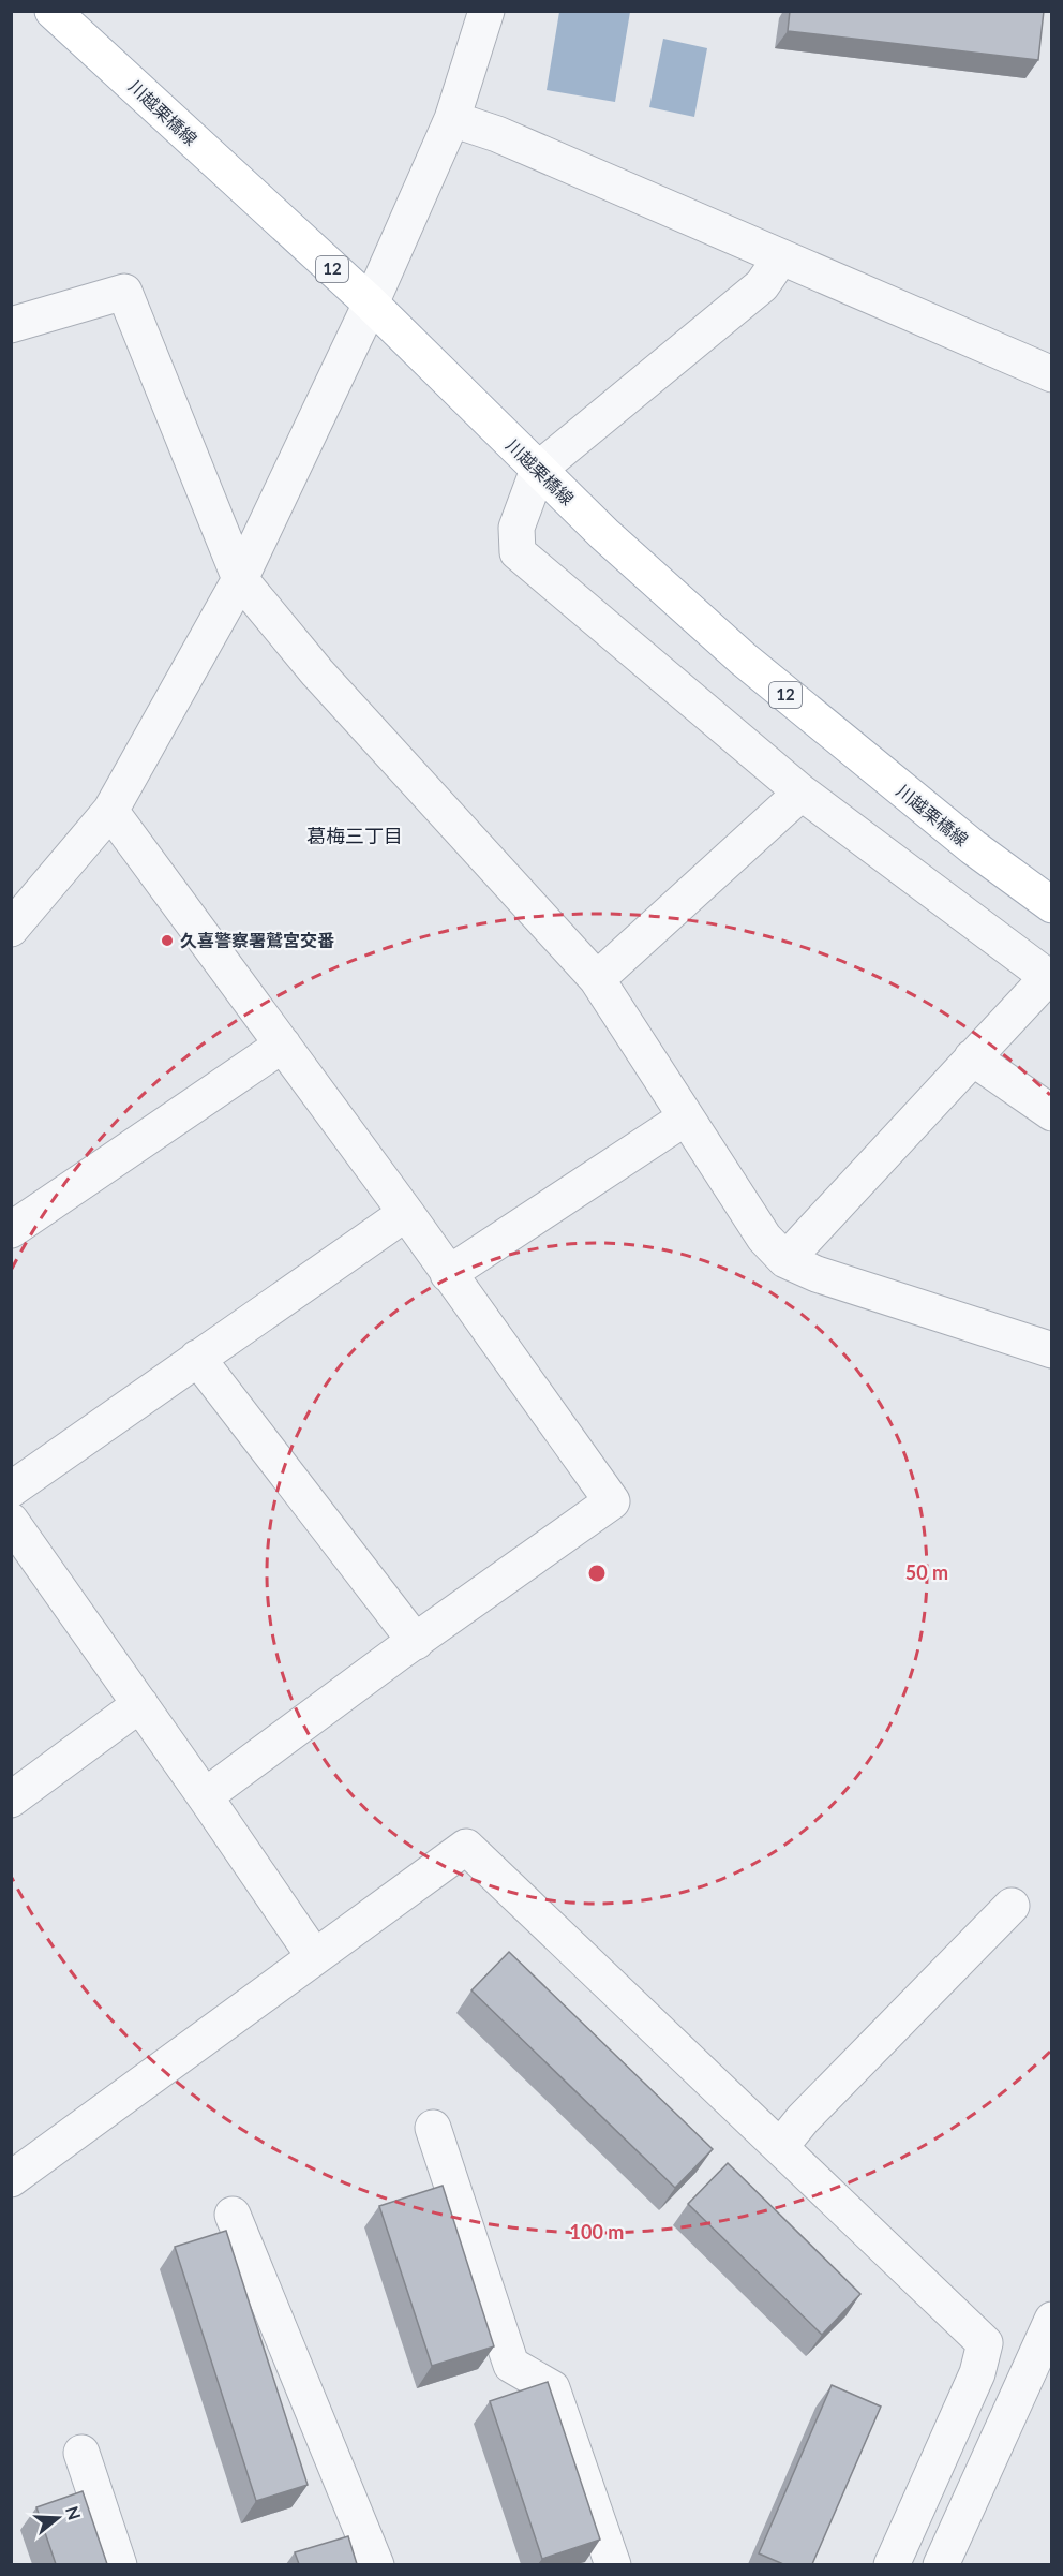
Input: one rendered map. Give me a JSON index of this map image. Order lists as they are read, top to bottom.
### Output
{
  "streets": {
    "main road": ["川越栗橋線", "12"]
  },
  "districts": ["葛梅三丁目"],
  "places": ["久喜警察署鷲宮交番"],
  "north": "right",
  "rings": ["50 m", "100 m"]
}
